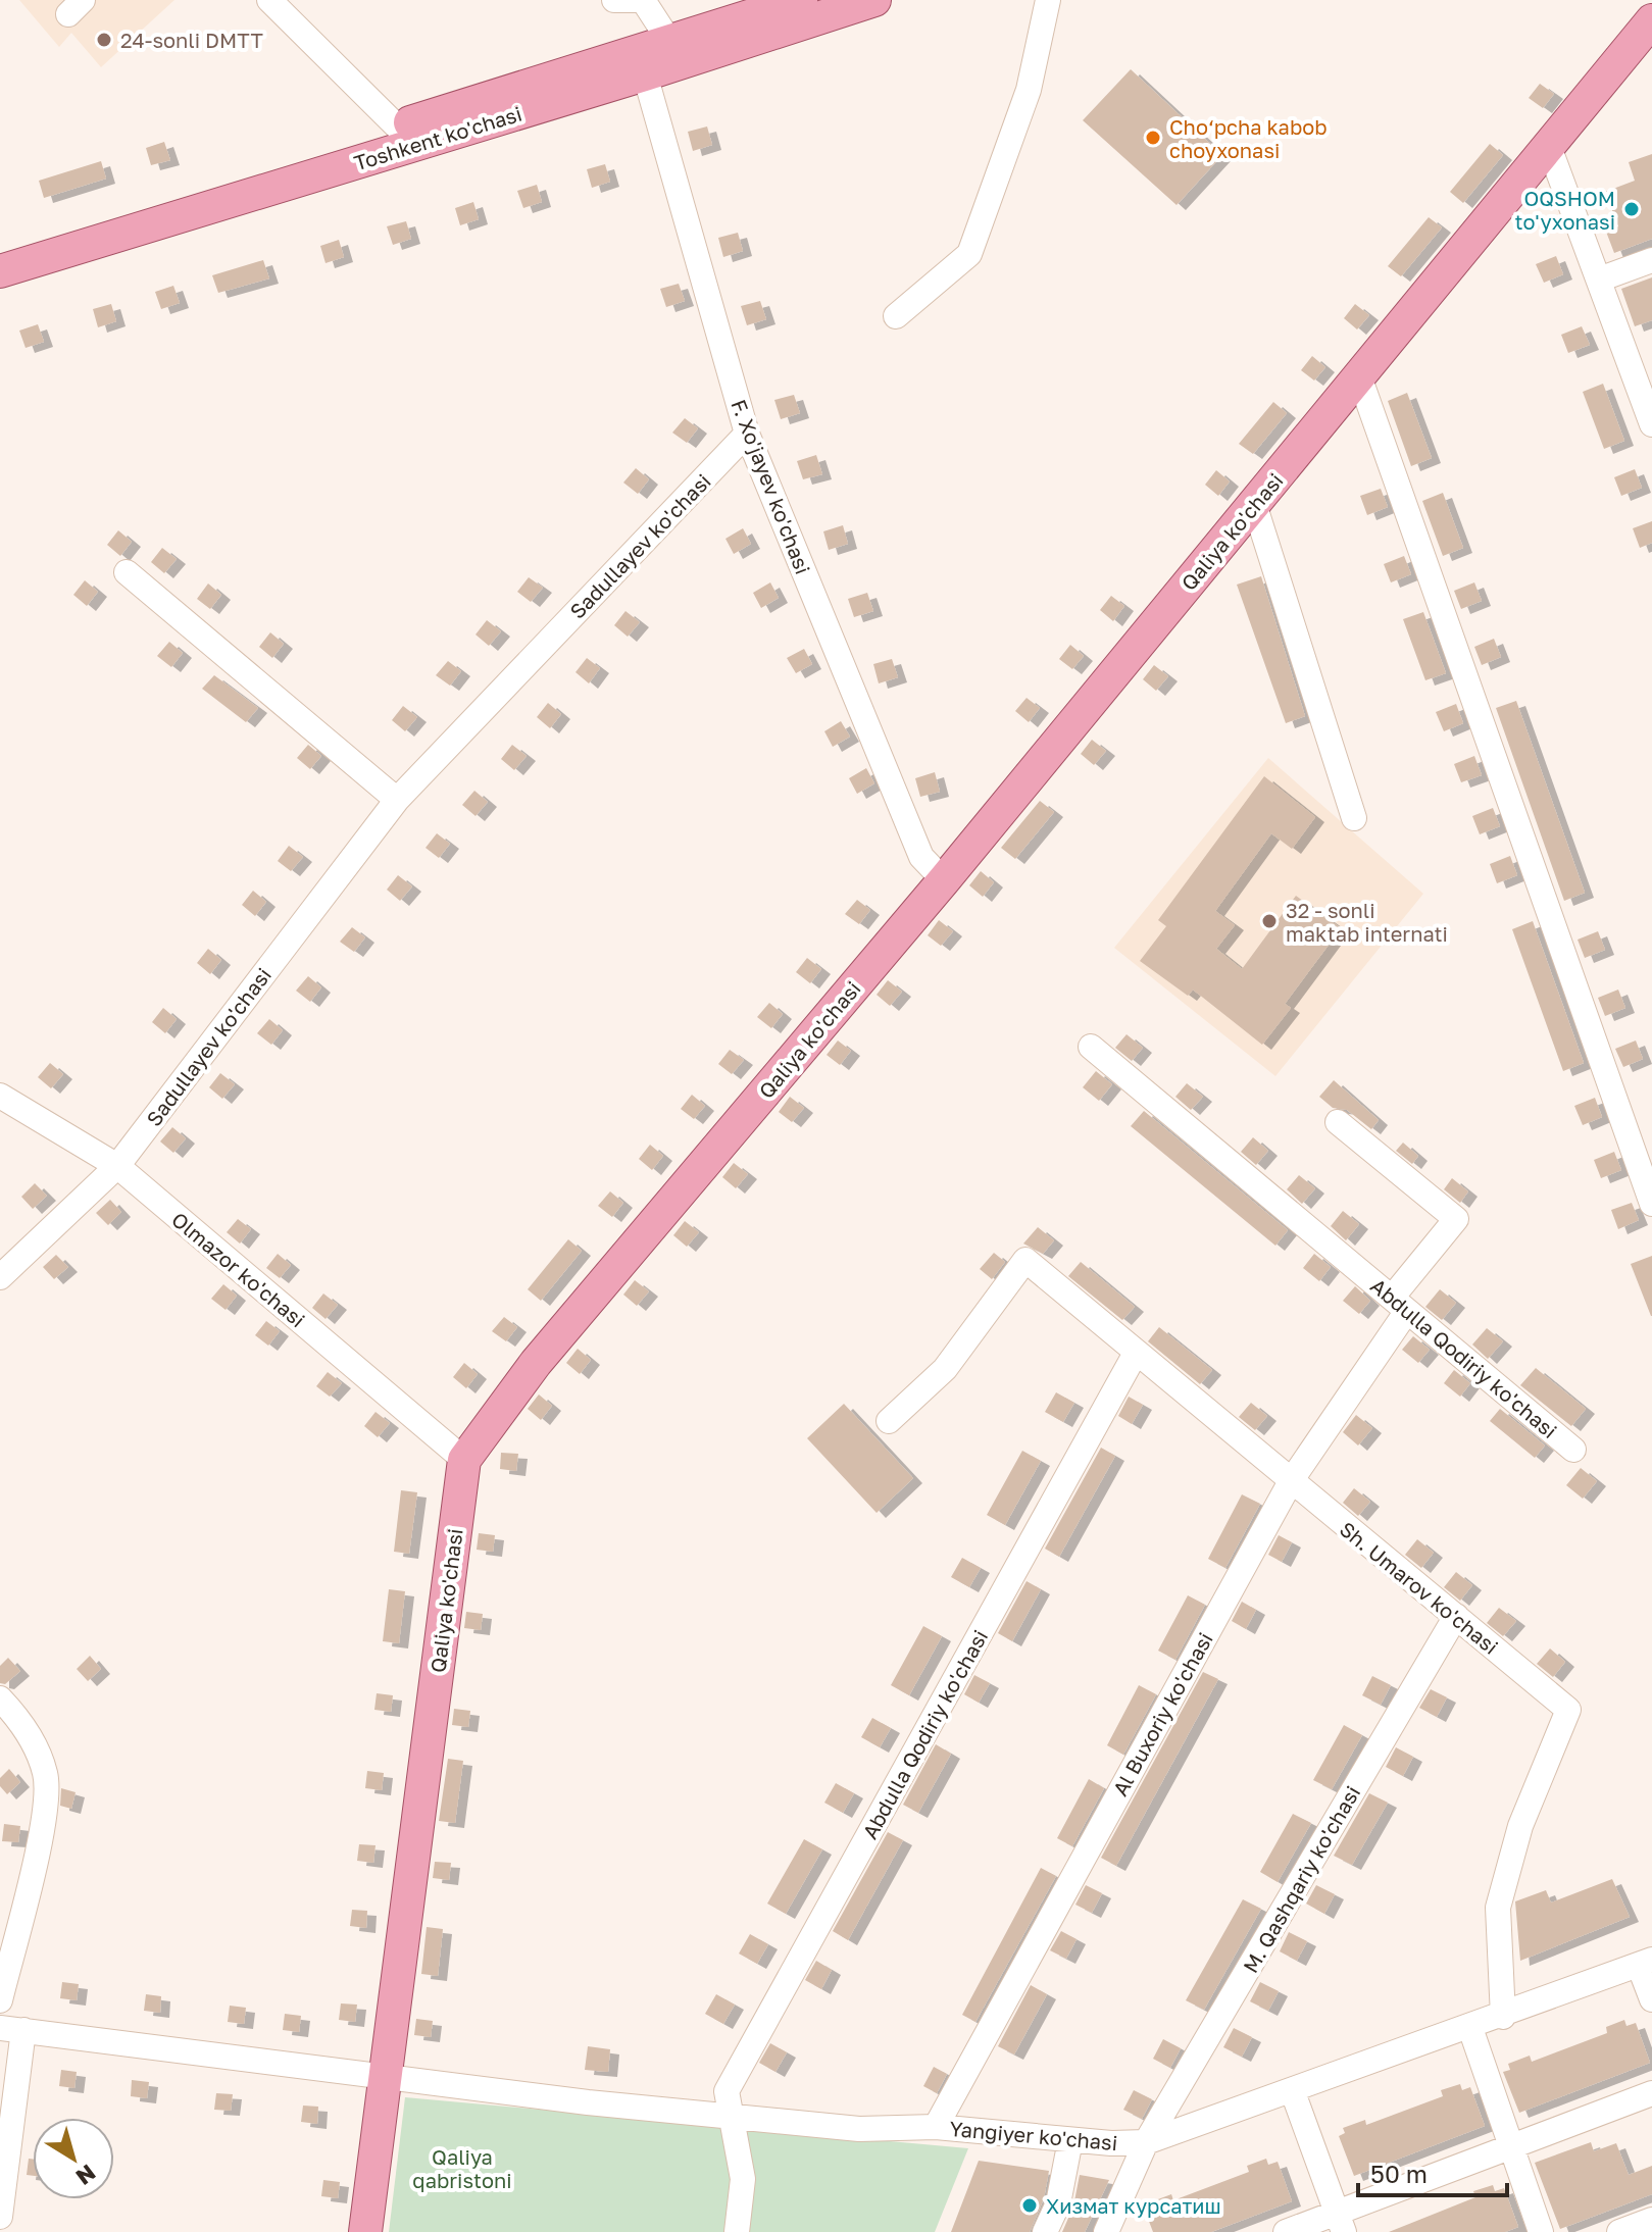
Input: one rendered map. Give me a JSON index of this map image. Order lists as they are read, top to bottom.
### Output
{
  "streets": {
    "main road": ["Toshkent ko'chasi", "Qaliya ko'chasi"],
    "street": [
      "F. Xo'jayev ko'chasi",
      "Sadullayev ko'chasi",
      "Olmazor ko'chasi",
      "Abdulla Qodiriy ko'chasi",
      "Sh. Umarov ko'chasi",
      "Al Buxoriy ko'chasi",
      "M. Qashqariy ko'chasi",
      "Yangiyer ko'chasi"
    ]
  },
  "crossings": [
    ["Toshkent ko'chasi", "F. Xo'jayev ko'chasi"],
    ["F. Xo'jayev ko'chasi", "Qaliya ko'chasi"],
    ["F. Xo'jayev ko'chasi", "Sadullayev ko'chasi"],
    ["Qaliya ko'chasi", "Olmazor ko'chasi"],
    ["Qaliya ko'chasi", "Yangiyer ko'chasi"],
    ["Sadullayev ko'chasi", "Olmazor ko'chasi"],
    ["Abdulla Qodiriy ko'chasi", "Sh. Umarov ko'chasi"],
    ["Abdulla Qodiriy ko'chasi", "Al Buxoriy ko'chasi"],
    ["Abdulla Qodiriy ko'chasi", "Yangiyer ko'chasi"],
    ["Sh. Umarov ko'chasi", "Al Buxoriy ko'chasi"],
    ["Sh. Umarov ko'chasi", "M. Qashqariy ko'chasi"],
    ["Sh. Umarov ko'chasi", "Yangiyer ko'chasi"],
    ["Al Buxoriy ko'chasi", "Yangiyer ko'chasi"],
    ["M. Qashqariy ko'chasi", "Yangiyer ko'chasi"]
  ],
  "parks": ["Qaliya qabristoni"],
  "places": [
    "24-sonli DMTT",
    "Cho‘pcha kabob choyxonasi",
    "OQSHOM to'yxonasi",
    "32 - sonli maktab internati",
    "Хизмат курсатиш"
  ],
  "scale_bar": "50 m",
  "north": "bottom right"
}
